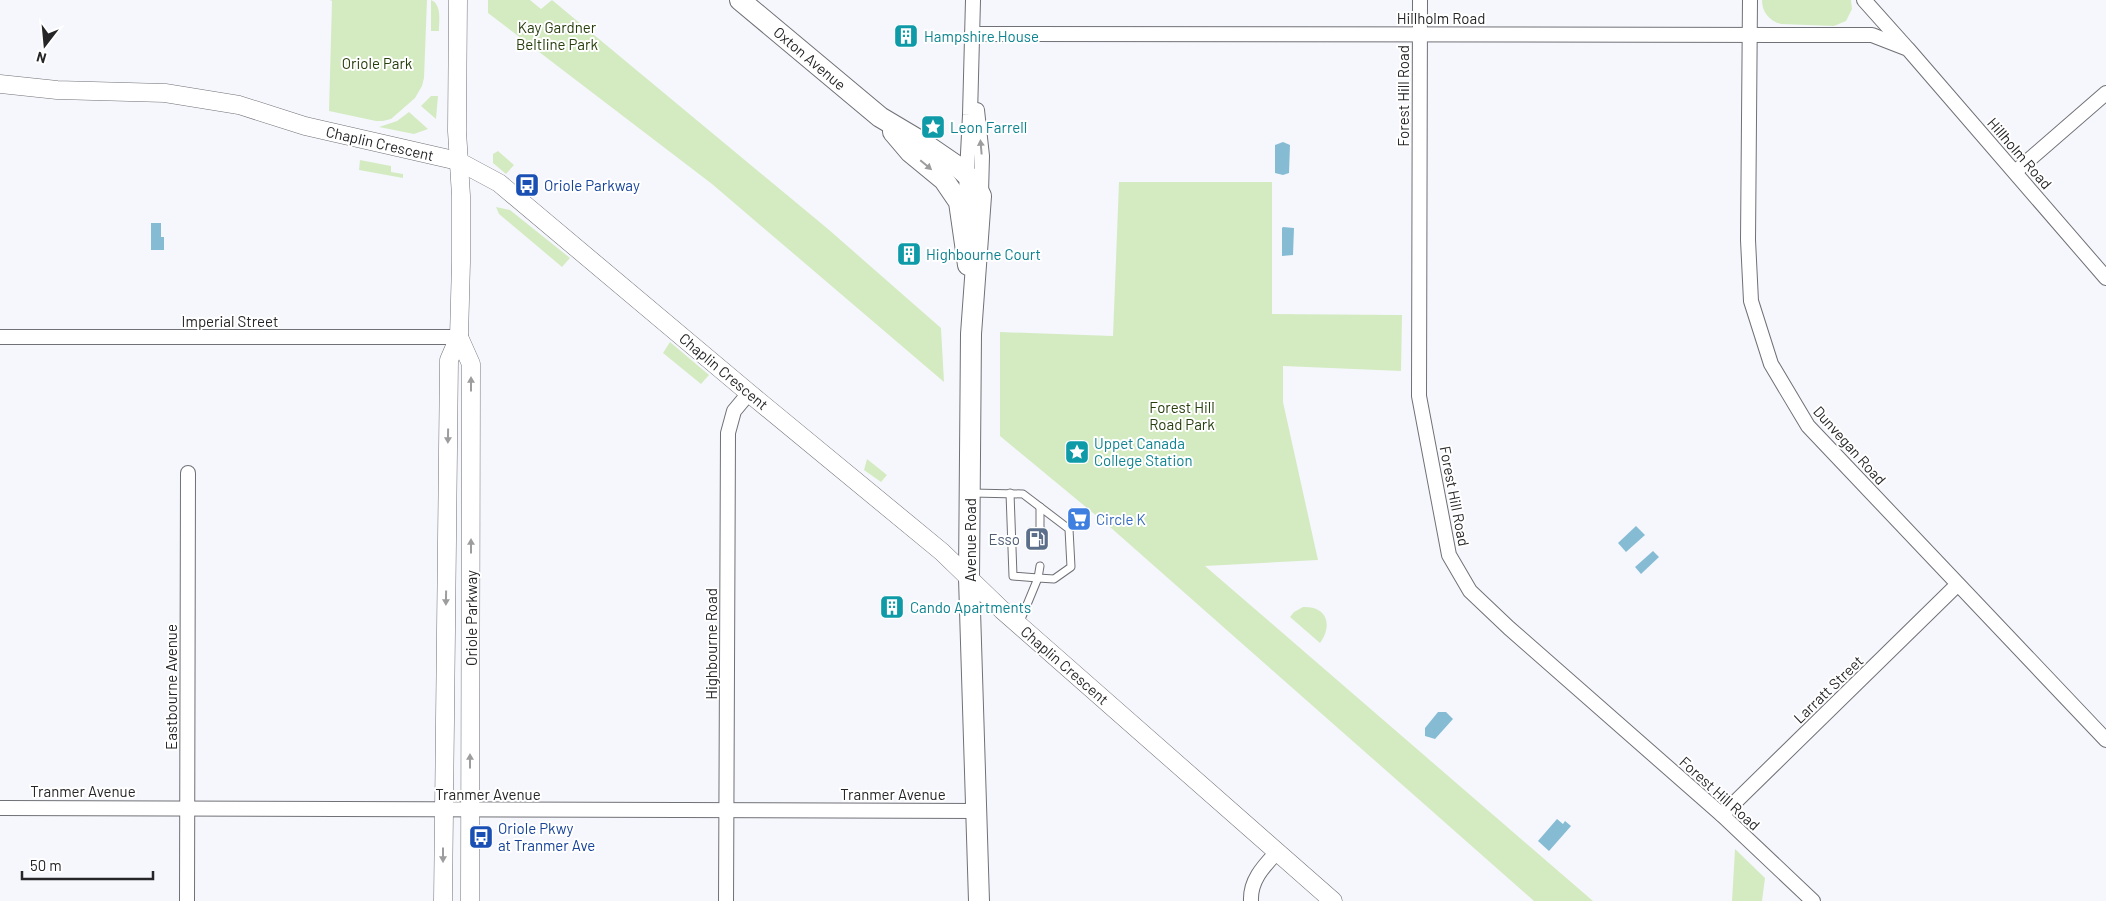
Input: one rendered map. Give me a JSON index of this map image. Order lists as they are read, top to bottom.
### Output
{
  "streets": {
    "main road": ["Oxton Avenue", "Avenue Road"],
    "street": [
      "Hillholm Road",
      "Forest Hill Road",
      "Chaplin Crescent",
      "Imperial Street",
      "Dunvegan Road",
      "Oriole Parkway",
      "Highbourne Road",
      "Eastbourne Avenue",
      "Larratt Street",
      "Tranmer Avenue"
    ]
  },
  "crossings": [
    ["Hillholm Road", "Forest Hill Road"],
    ["Hillholm Road", "Dunvegan Road"],
    ["Hillholm Road", "Avenue Road"],
    ["Oxton Avenue", "Avenue Road"],
    ["Forest Hill Road", "Larratt Street"],
    ["Chaplin Crescent", "Avenue Road"],
    ["Chaplin Crescent", "Oriole Parkway"],
    ["Chaplin Crescent", "Highbourne Road"],
    ["Imperial Street", "Oriole Parkway"],
    ["Dunvegan Road", "Larratt Street"],
    ["Avenue Road", "Tranmer Avenue"],
    ["Oriole Parkway", "Tranmer Avenue"],
    ["Highbourne Road", "Tranmer Avenue"],
    ["Eastbourne Avenue", "Tranmer Avenue"]
  ],
  "parks": ["Kay Gardner Beltline Park", "Oriole Park", "Forest Hill Road Park"],
  "places": {
    "building": ["Hampshire House", "Highbourne Court", "Cando Apartments"],
    "place": ["Leon Farrell", "Uppet Canada College Station"],
    "bus stop": ["Oriole Parkway", "Oriole Pkwy at Tranmer Ave"],
    "supermarket": ["Circle K"],
    "fuel station": ["Esso"]
  },
  "scale_bar": "50 m",
  "north": "bottom"
}
